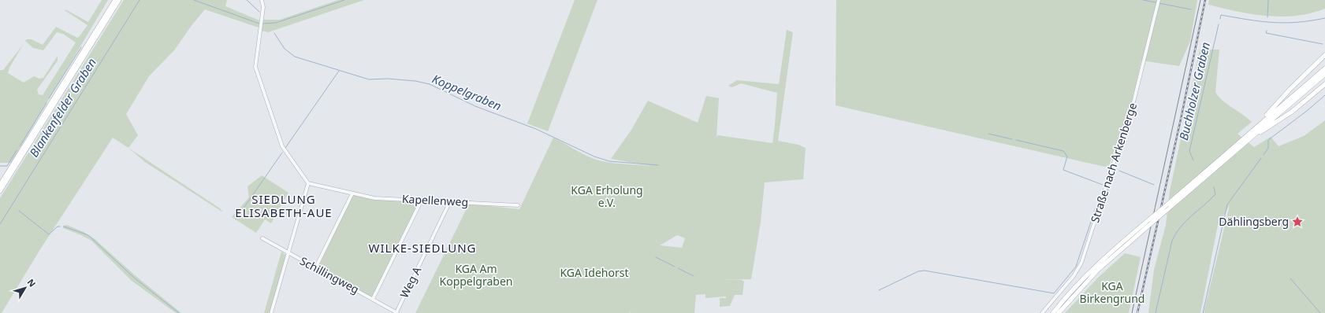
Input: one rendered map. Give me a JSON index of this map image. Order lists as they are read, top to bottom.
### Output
{
  "streets": {
    "street": [
      "Straße nach Arkenberge",
      "Kapellenweg",
      "Schillingweg",
      "Weg A"
    ]
  },
  "crossings": [
    ["Kapellenweg", "Weg A"],
    ["Schillingweg", "Weg A"]
  ],
  "districts": ["SIEDLUNG ELISABETH-AUE", "WILKE-SIEDLUNG"],
  "water": ["Buchholzer Graben", "Koppelgraben", "Blankenfelder Graben"],
  "parks": [
    "KGA Erholung e.V.",
    "KGA Am Koppelgraben",
    "KGA Idehorst",
    "KGA Birkengrund"
  ],
  "places": {
    "place": ["Dählingsberg"]
  },
  "north": "top right"
}
